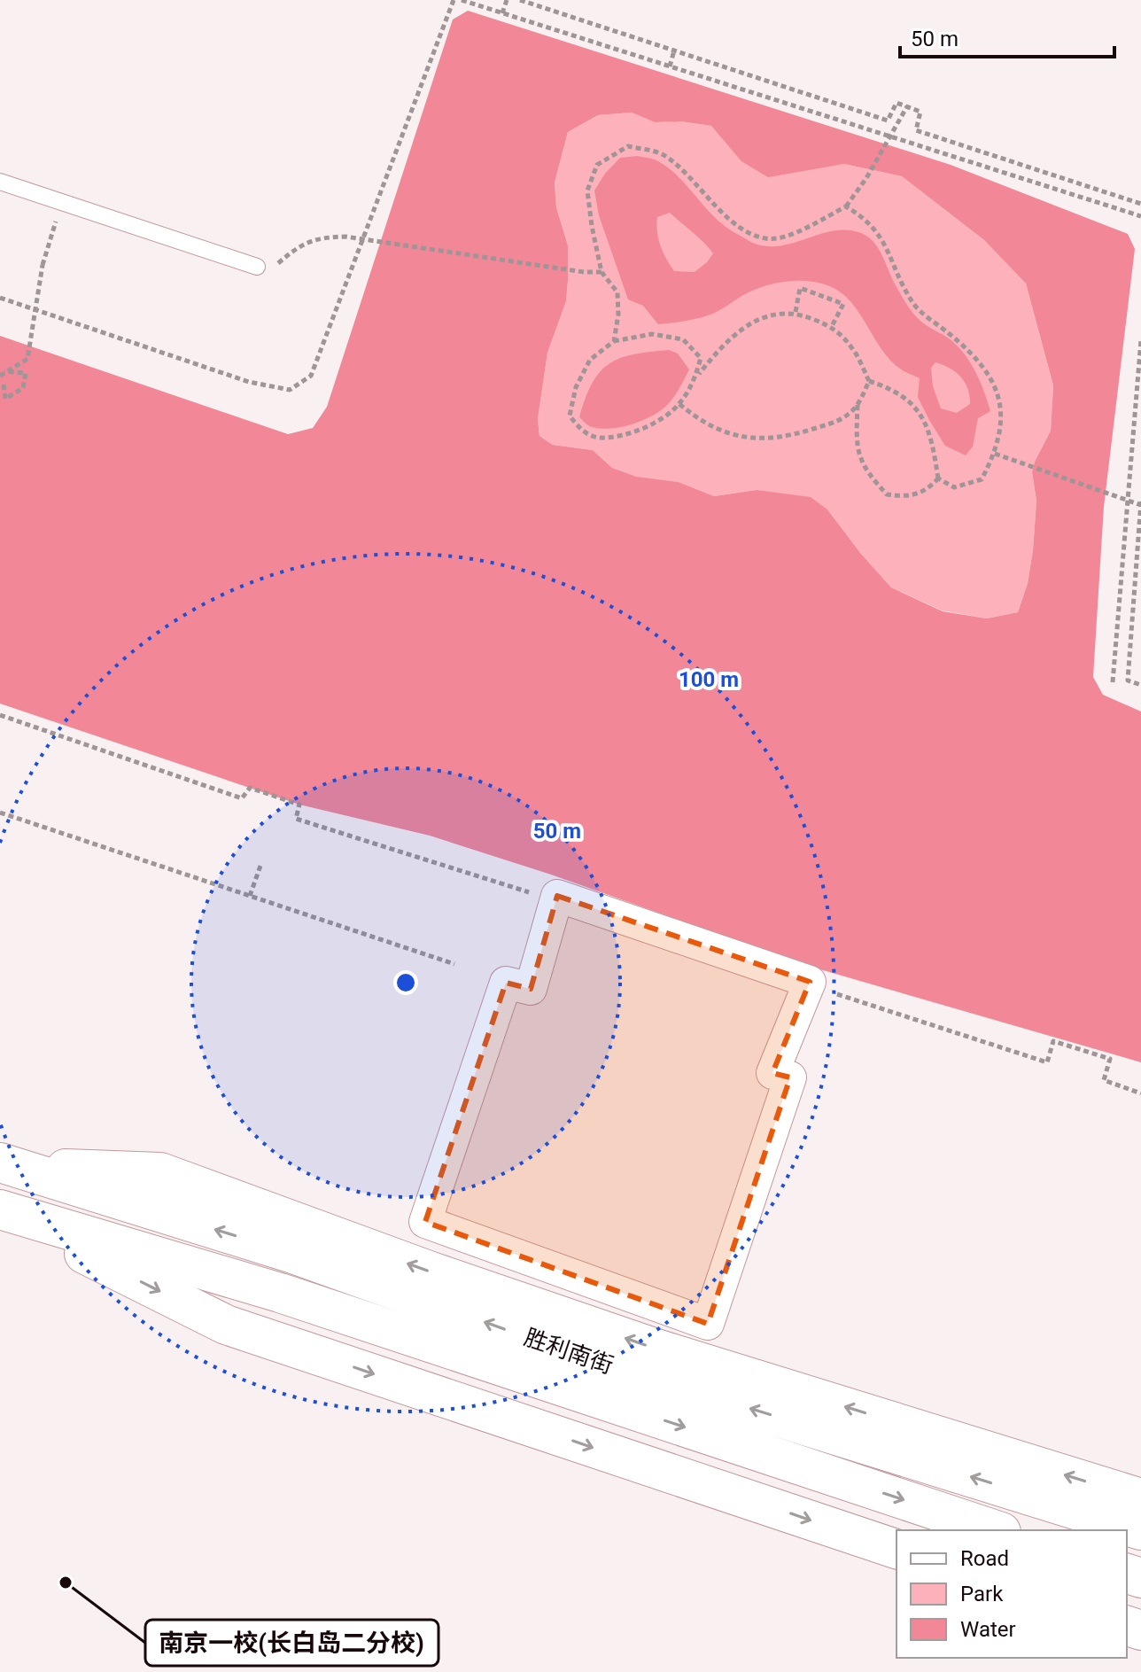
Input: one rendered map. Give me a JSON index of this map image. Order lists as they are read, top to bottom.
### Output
{
  "streets": {
    "highway": ["胜利南街"]
  },
  "places": ["南京一校(长白岛二分校)"],
  "legend": ["Road", "Park", "Water"],
  "scale_bar": "50 m",
  "rings": ["100 m", "50 m"]
}
